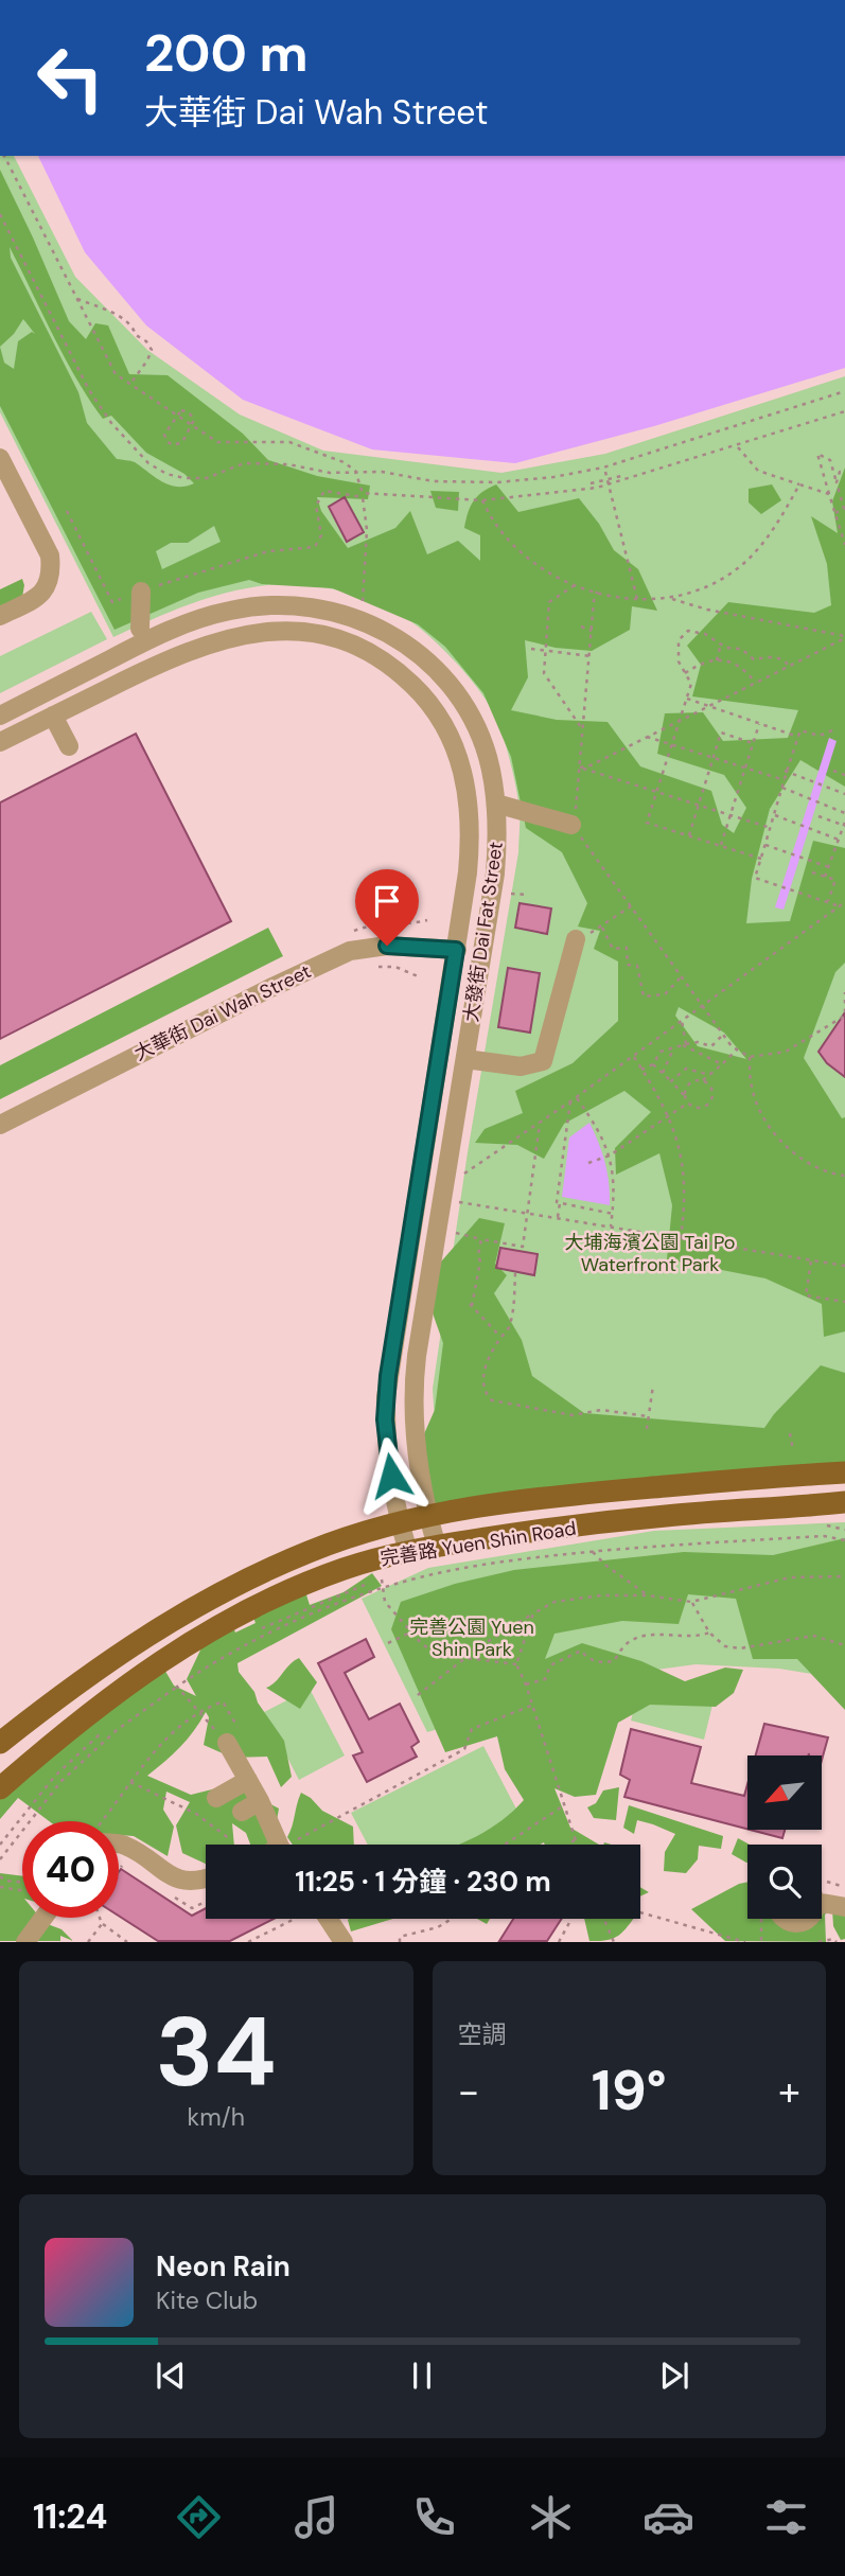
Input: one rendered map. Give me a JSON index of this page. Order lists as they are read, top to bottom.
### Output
{
  "streets": {
    "main road": ["完善路 Yuen Shin Road"],
    "street": ["大發街 Dai Fat Street", "大華街 Dai Wah Street"]
  },
  "crossings": [
    ["大發街 Dai Fat Street", "大華街 Dai Wah Street"],
    ["大發街 Dai Fat Street", "完善路 Yuen Shin Road"]
  ],
  "parks": ["大埔海濱公園 Tai Po Waterfront Park", "完善公園 Yuen Shin Park"],
  "north": "bottom left",
  "page": {
    "turn": ["200 m", "大華街 Dai Wah Street"],
    "limit": "40",
    "trip": "11:25 · 1 分鐘 · 230 m",
    "tile": [
      ["34", "km/h"],
      "空調"
    ],
    "heat": ["−", "19°", "+"],
    "song": ["Neon Rain", "Kite Club"],
    "tabs": "11:24"
  }
}
